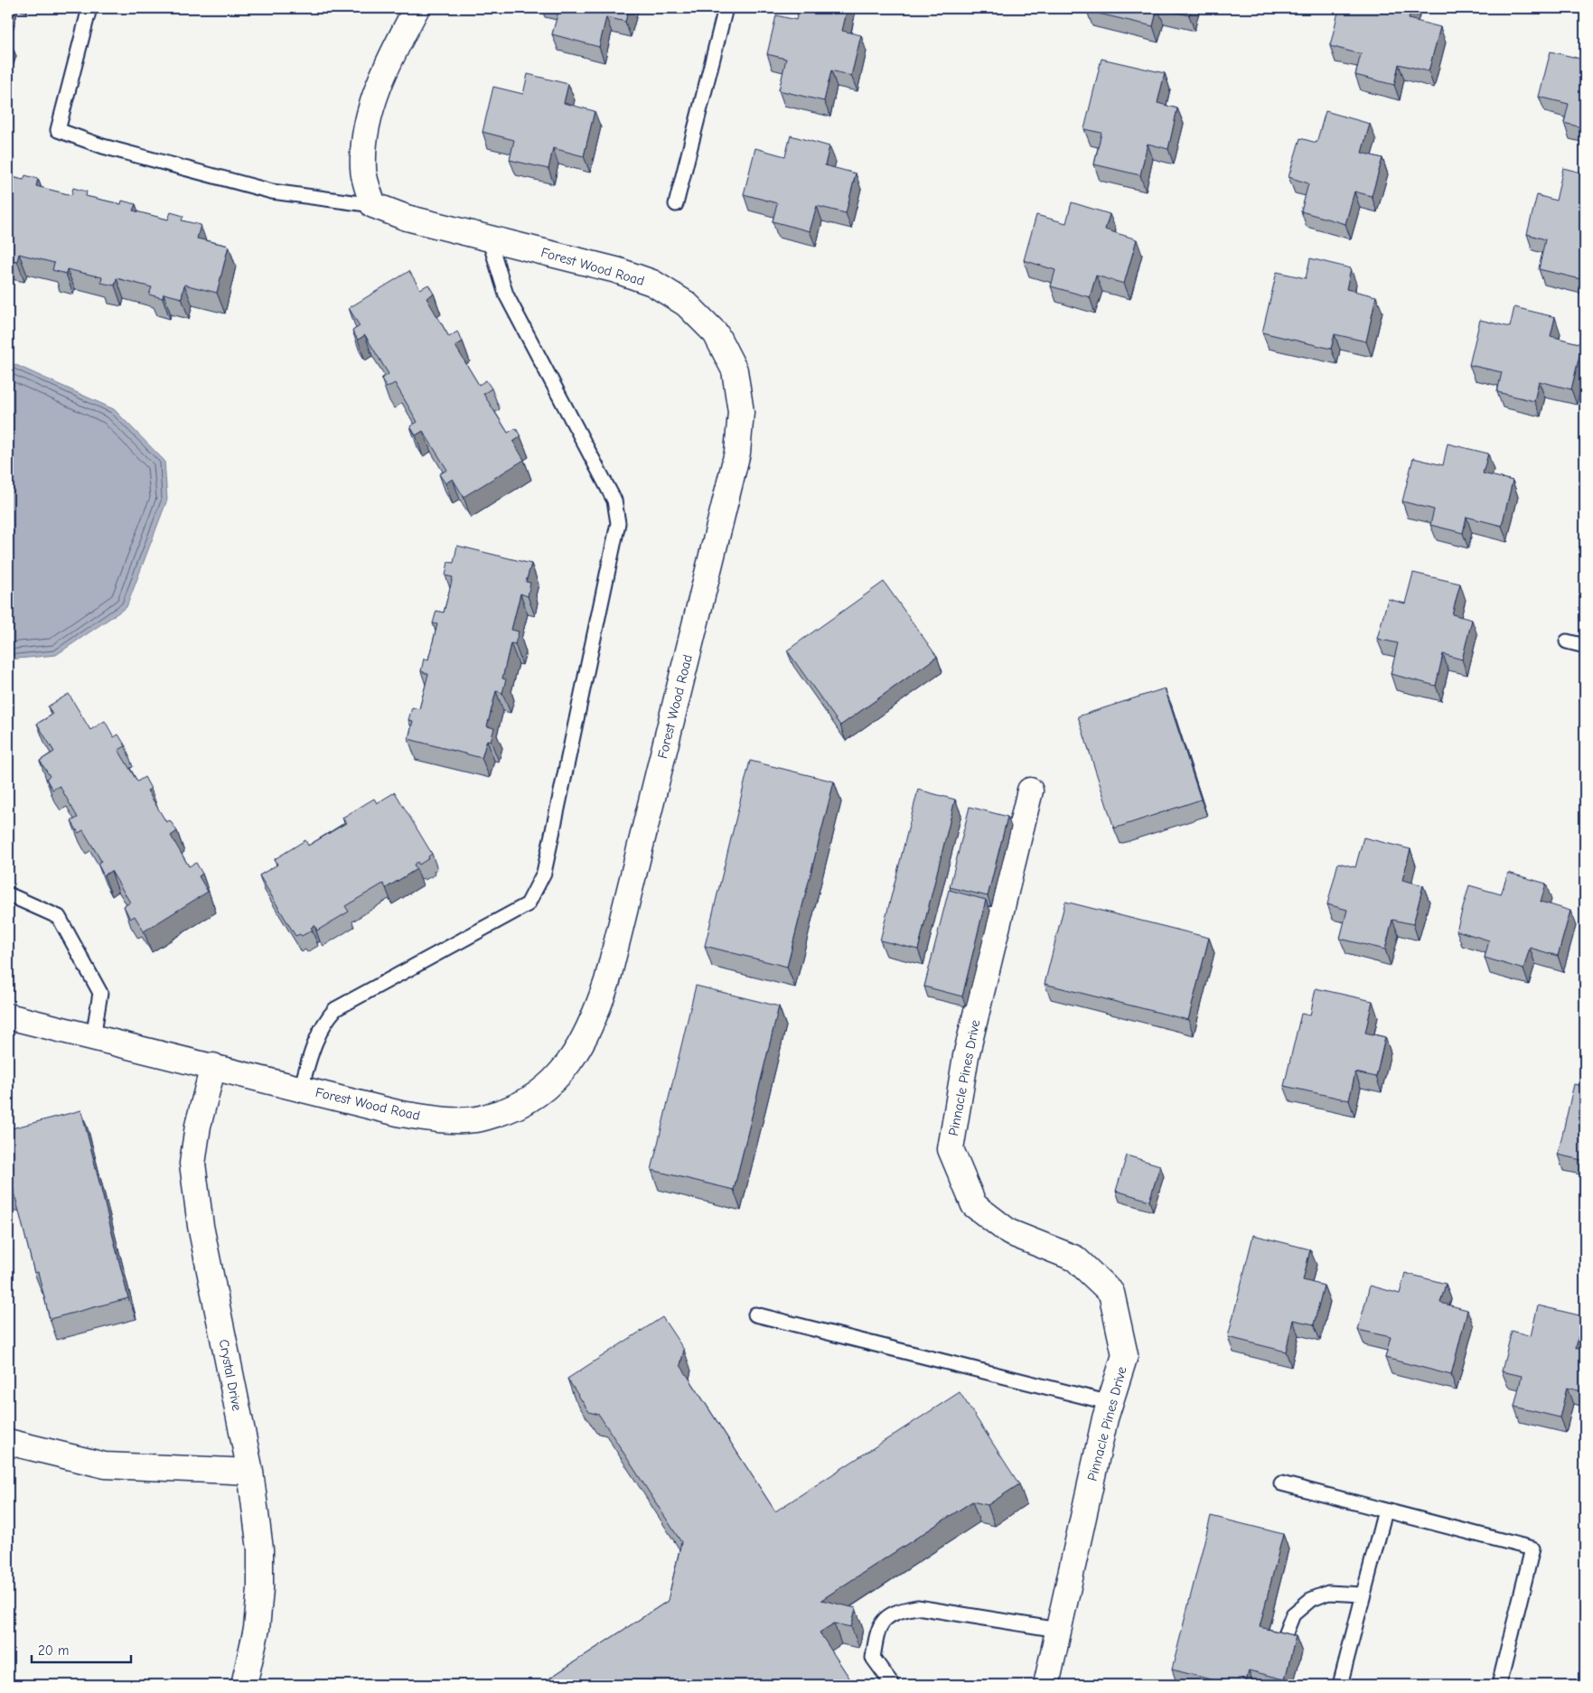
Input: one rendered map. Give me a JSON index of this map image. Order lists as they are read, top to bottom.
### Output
{
  "streets": {
    "street": ["Forest Wood Road", "Pinnacle Pines Drive", "Crystal Drive"]
  },
  "crossings": [
    ["Forest Wood Road", "Crystal Drive"]
  ],
  "scale_bar": "20 m"
}
